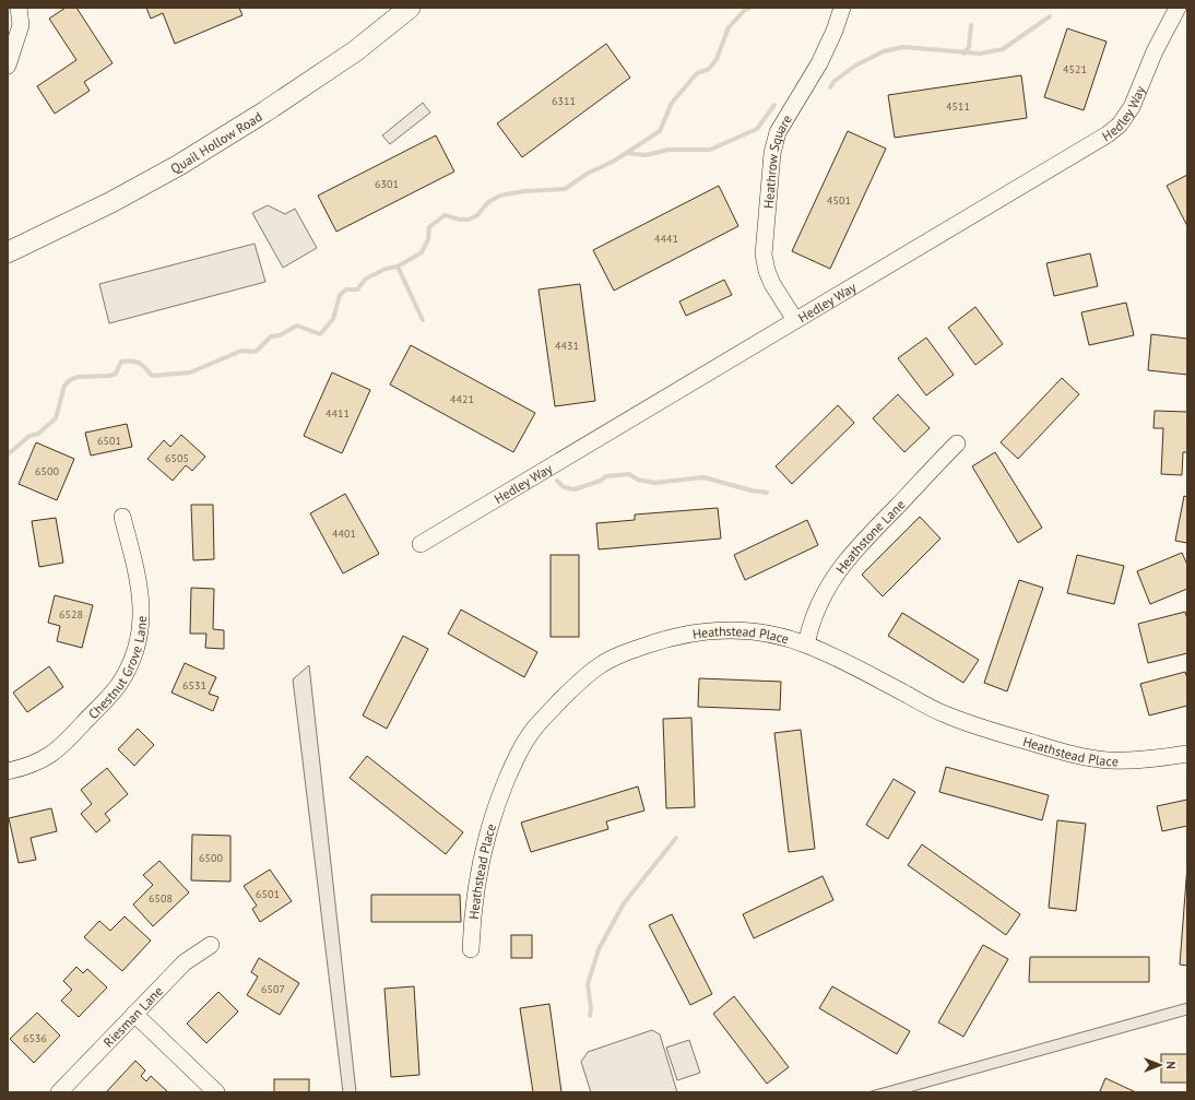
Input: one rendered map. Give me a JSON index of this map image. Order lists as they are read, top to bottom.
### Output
{
  "streets": {
    "main road": ["Quail Hollow Road"],
    "street": [
      "Hedley Way",
      "Heathrow Square",
      "Heathstone Lane",
      "Heathstead Place",
      "Chestnut Grove Lane",
      "Riesman Lane"
    ]
  },
  "crossings": [
    ["Hedley Way", "Heathrow Square"],
    ["Heathstone Lane", "Heathstead Place"]
  ],
  "house_numbers": [
    "4521",
    "6311",
    "4511",
    "6301",
    "4501",
    "4441",
    "4431",
    "4421",
    "4411",
    "6501",
    "6505",
    "6500",
    "4401",
    "6528",
    "6531",
    "6500",
    "6501",
    "6508",
    "6507",
    "6536"
  ],
  "north": "right"
}
